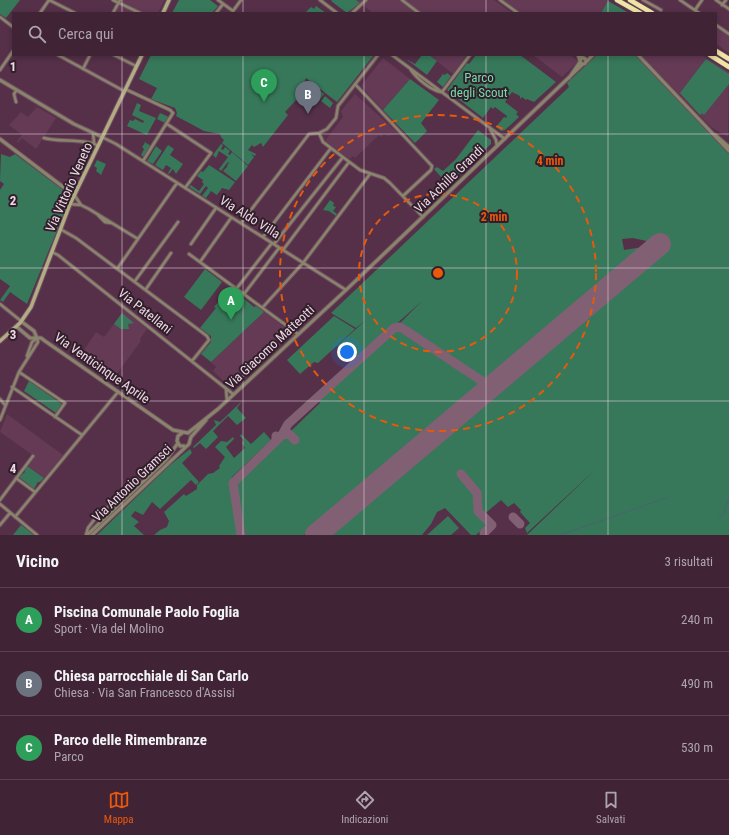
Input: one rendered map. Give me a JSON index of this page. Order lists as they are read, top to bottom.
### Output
{
  "streets": {
    "main road": ["Via Vittorio Veneto"],
    "street": [
      "Via Achille Grandi",
      "Via Aldo Villa",
      "Via Patellani",
      "Via Giacomo Matteotti",
      "Via Venticinque Aprile",
      "Via Antonio Gramsci"
    ]
  },
  "crossings": [
    ["Via Achille Grandi", "Via Aldo Villa"],
    ["Via Achille Grandi", "Via Giacomo Matteotti"],
    ["Via Vittorio Veneto", "Via Aldo Villa"],
    ["Via Vittorio Veneto", "Via Patellani"],
    ["Via Vittorio Veneto", "Via Venticinque Aprile"],
    ["Via Aldo Villa", "Via Giacomo Matteotti"],
    ["Via Patellani", "Via Giacomo Matteotti"],
    ["Via Giacomo Matteotti", "Via Venticinque Aprile"],
    ["Via Giacomo Matteotti", "Via Antonio Gramsci"],
    ["Via Venticinque Aprile", "Via Antonio Gramsci"]
  ],
  "parks": ["Parco degli Scout"],
  "page": {
    "search": "Cerca qui",
    "pins": ["C", "B", "A"],
    "heading": ["Vicino", "3 risultati"],
    "list": [
      {
        "mark": "A",
        "name": "Piscina Comunale Paolo Foglia",
        "note": "Sport · Via del Molino",
        "value": "240 m"
      },
      {
        "mark": "B",
        "name": "Chiesa parrocchiale di San Carlo",
        "note": "Chiesa · Via San Francesco d'Assisi",
        "value": "490 m"
      },
      {
        "mark": "C",
        "name": "Parco delle Rimembranze",
        "note": "Parco",
        "value": "530 m"
      }
    ],
    "nav": ["Mappa", "Indicazioni", "Salvati"]
  },
  "grid": {
    "rows": [
      "1",
      "2",
      "3",
      "4"
    ]
  },
  "rings": ["4 min", "2 min"]
}
